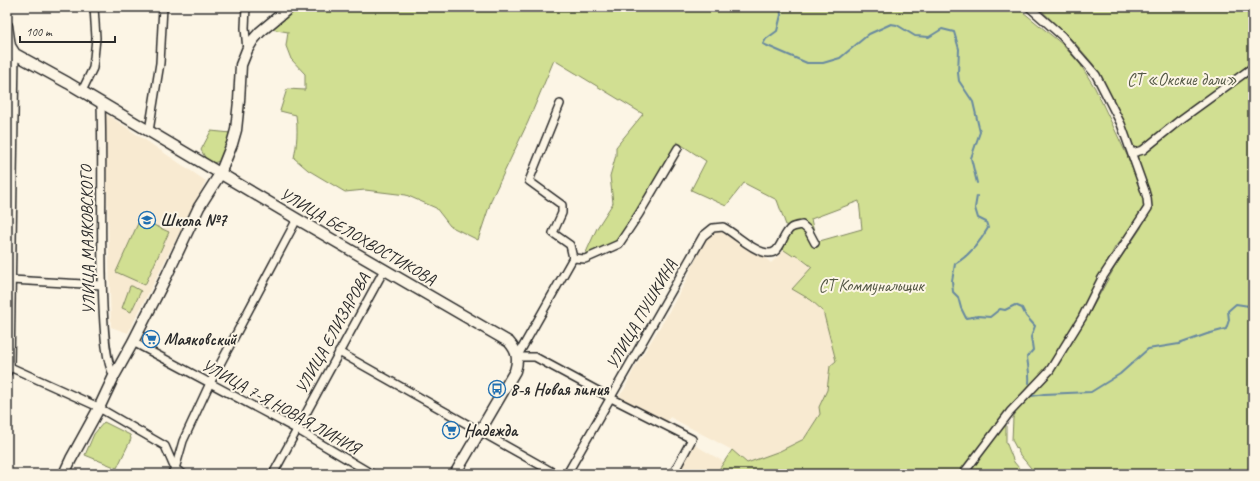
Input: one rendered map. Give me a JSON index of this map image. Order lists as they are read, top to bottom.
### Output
{
  "streets": {
    "main road": ["УЛИЦА БЕЛОХВОСТИКОВА"],
    "street": [
      "УЛИЦА МАЯКОВСКОГО",
      "УЛИЦА ПУШКИНА",
      "УЛИЦА ЕЛИЗАРОВА",
      "УЛИЦА 7-Я НОВАЯ ЛИНИЯ"
    ]
  },
  "crossings": [
    ["УЛИЦА БЕЛОХВОСТИКОВА", "УЛИЦА МАЯКОВСКОГО"],
    ["УЛИЦА БЕЛОХВОСТИКОВА", "УЛИЦА ЕЛИЗАРОВА"],
    ["УЛИЦА ЕЛИЗАРОВА", "УЛИЦА 7-Я НОВАЯ ЛИНИЯ"]
  ],
  "parks": ["СТ «Окские дали»", "СТ Коммунальщик"],
  "places": {
    "school or university": ["Школа №7"],
    "supermarket": ["Маяковский", "Надежда"],
    "bus stop": ["8-я Новая линия"]
  },
  "scale_bar": "100 m"
}
